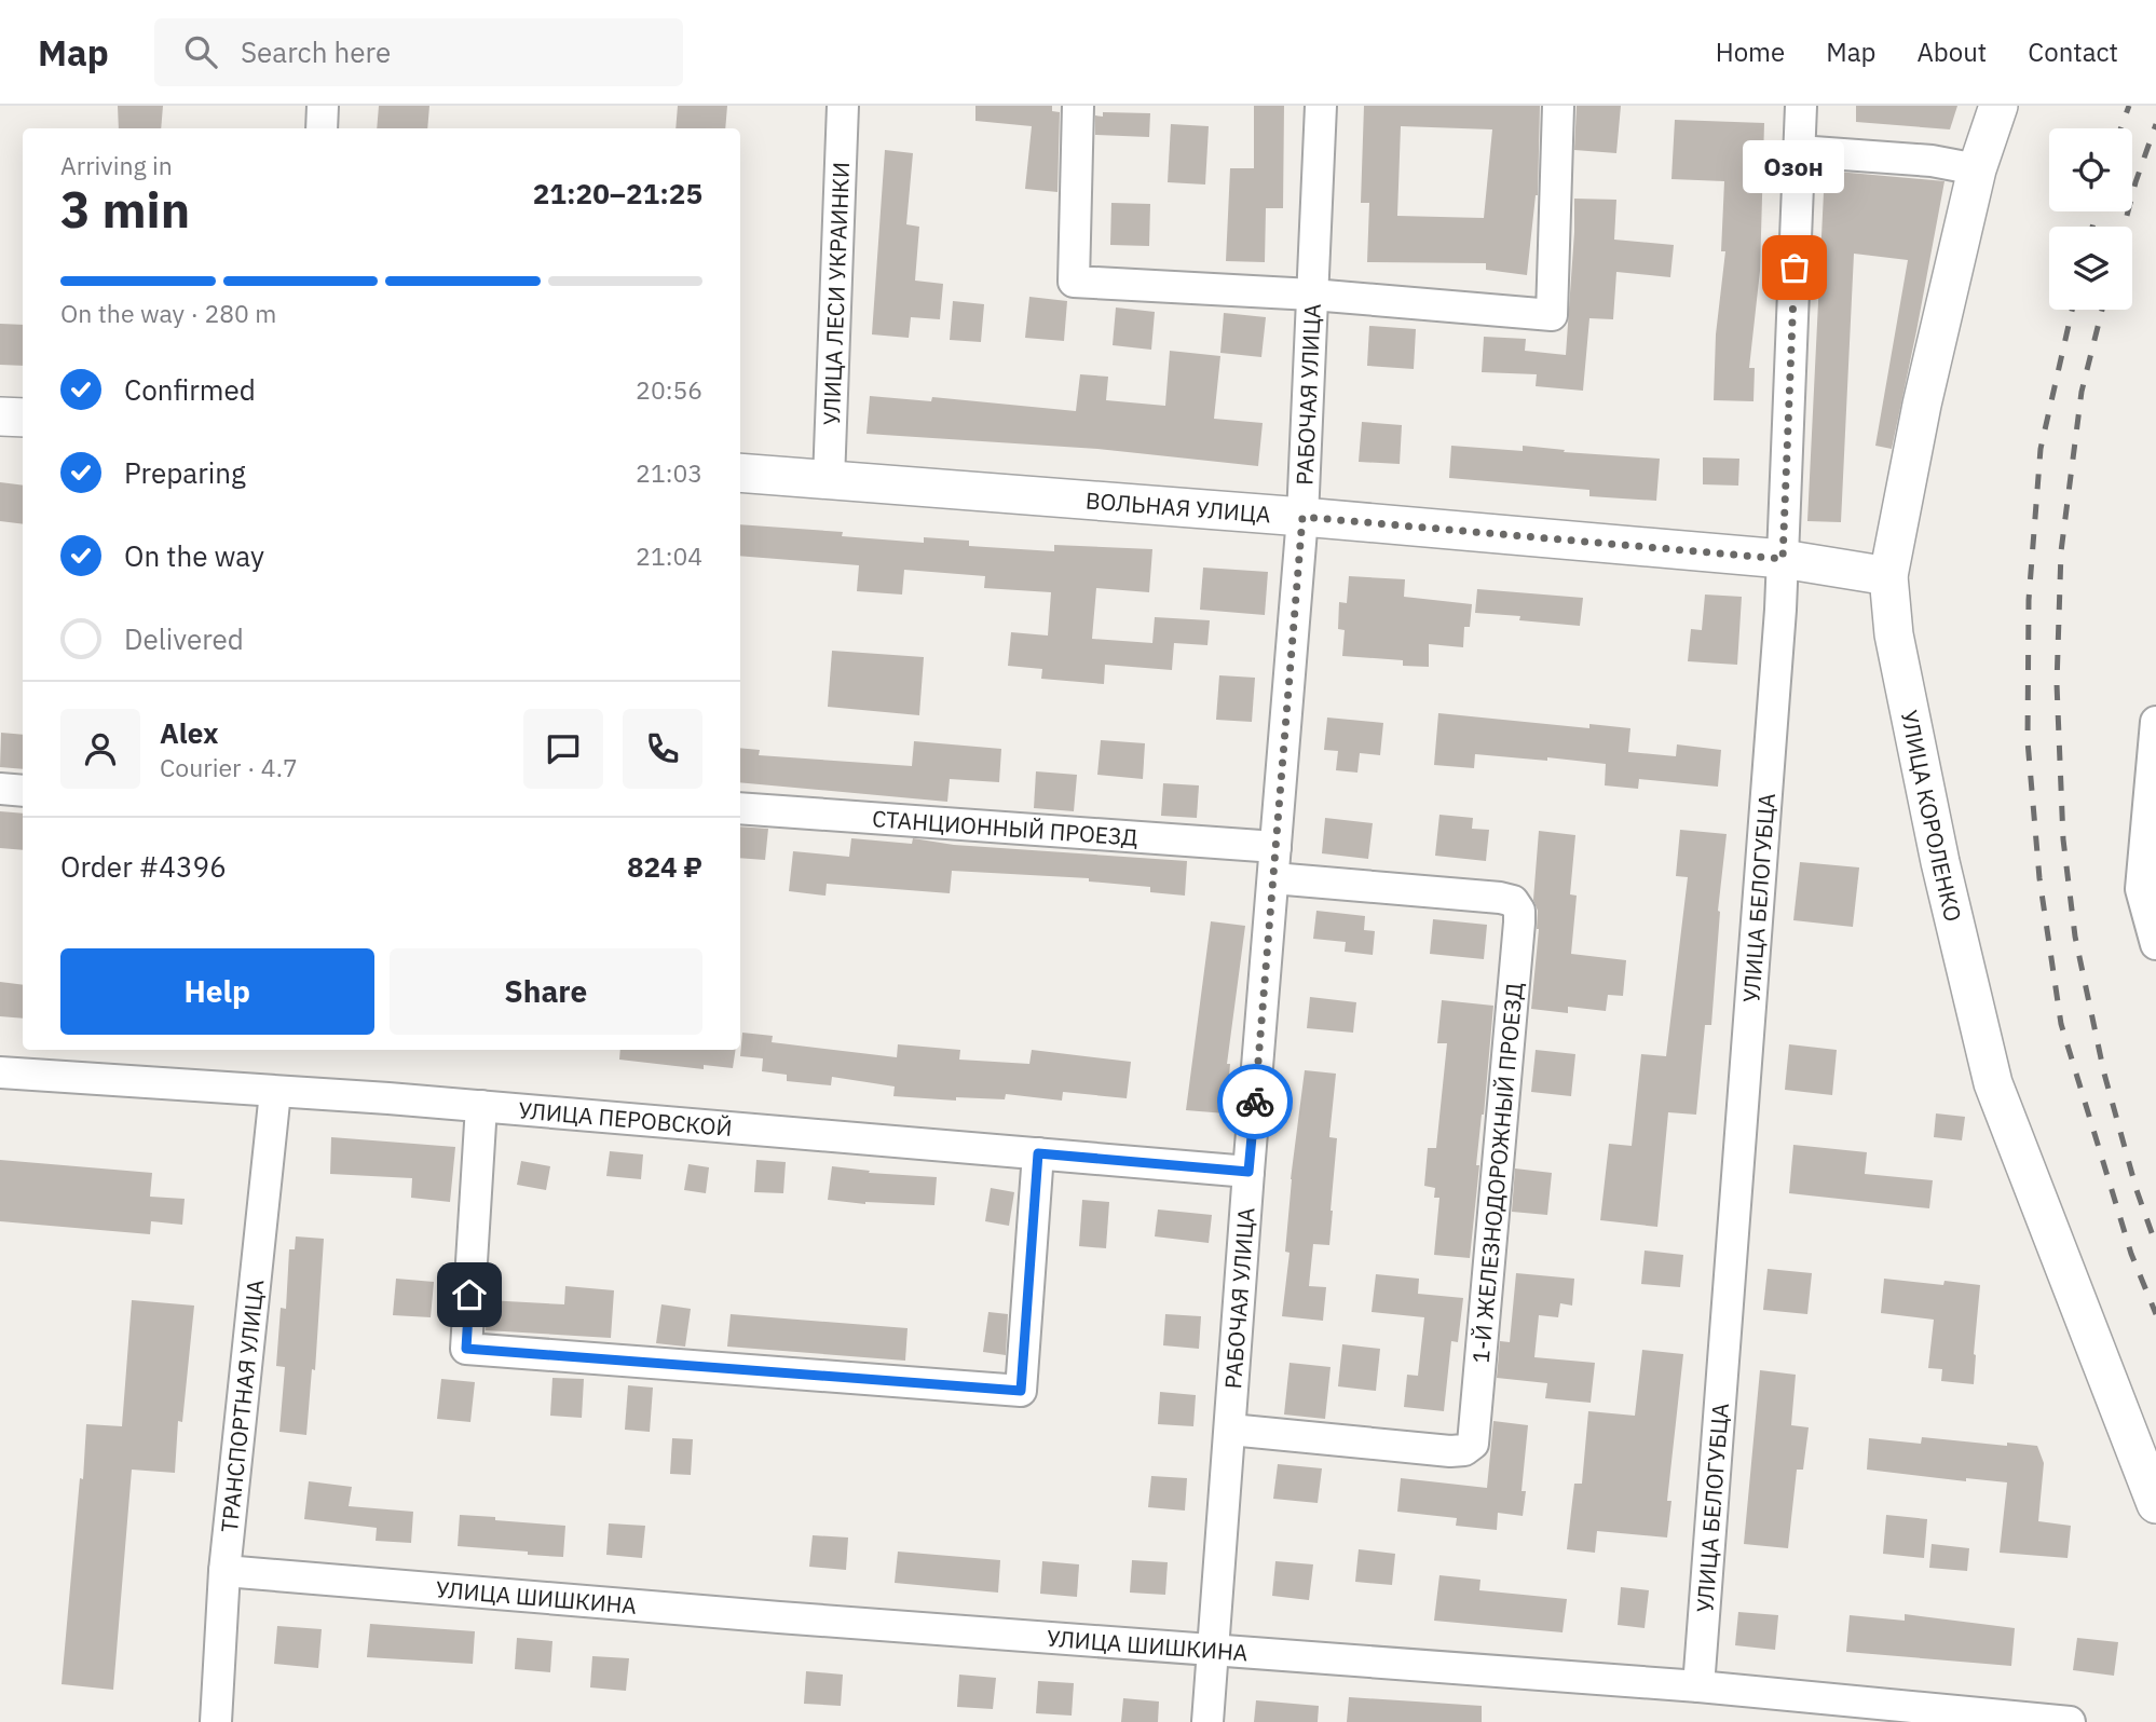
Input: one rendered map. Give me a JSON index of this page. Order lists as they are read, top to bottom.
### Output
{
  "streets": {
    "street": [
      "УЛИЦА ЛЕСИ УКРАИНКИ",
      "РАБОЧАЯ УЛИЦА",
      "ВОЛЬНАЯ УЛИЦА",
      "УЛИЦА КОРОЛЕНКО",
      "СТАНЦИОННЫЙ ПРОЕЗД",
      "УЛИЦА БЕЛОГУБЦА",
      "УЛИЦА ПЕРОВСКОЙ",
      "1-Й ЖЕЛЕЗНОДОРОЖНЫЙ ПРОЕЗД",
      "ТРАНСПОРТНАЯ УЛИЦА",
      "УЛИЦА ШИШКИНА"
    ]
  },
  "crossings": [
    ["УЛИЦА ЛЕСИ УКРАИНКИ", "ВОЛЬНАЯ УЛИЦА"],
    ["РАБОЧАЯ УЛИЦА", "ВОЛЬНАЯ УЛИЦА"],
    ["РАБОЧАЯ УЛИЦА", "СТАНЦИОННЫЙ ПРОЕЗД"],
    ["РАБОЧАЯ УЛИЦА", "УЛИЦА ПЕРОВСКОЙ"],
    ["РАБОЧАЯ УЛИЦА", "1-Й ЖЕЛЕЗНОДОРОЖНЫЙ ПРОЕЗД"],
    ["РАБОЧАЯ УЛИЦА", "УЛИЦА ШИШКИНА"],
    ["ВОЛЬНАЯ УЛИЦА", "УЛИЦА КОРОЛЕНКО"],
    ["ВОЛЬНАЯ УЛИЦА", "УЛИЦА БЕЛОГУБЦА"],
    ["УЛИЦА БЕЛОГУБЦА", "УЛИЦА ШИШКИНА"],
    ["УЛИЦА ПЕРОВСКОЙ", "ТРАНСПОРТНАЯ УЛИЦА"],
    ["ТРАНСПОРТНАЯ УЛИЦА", "УЛИЦА ШИШКИНА"]
  ],
  "places": ["Озон"],
  "page": {
    "header": "Map",
    "search": "Search here",
    "nav": [
      "Home",
      "Map",
      "About",
      "Contact"
    ],
    "heading": ["3 min", "Arriving in", "21:20–21:25"],
    "panel": [
      "Alex",
      "Courier · 4.7",
      "Order #4396",
      "824 ₽"
    ],
    "bubble": "Озон",
    "bar": "On the way · 280 m",
    "list": [
      ["Confirmed", "20:56"],
      ["Preparing", "21:03"],
      ["On the way", "21:04"],
      "Delivered"
    ],
    "buttons": ["Help", "Share"]
  }
}
